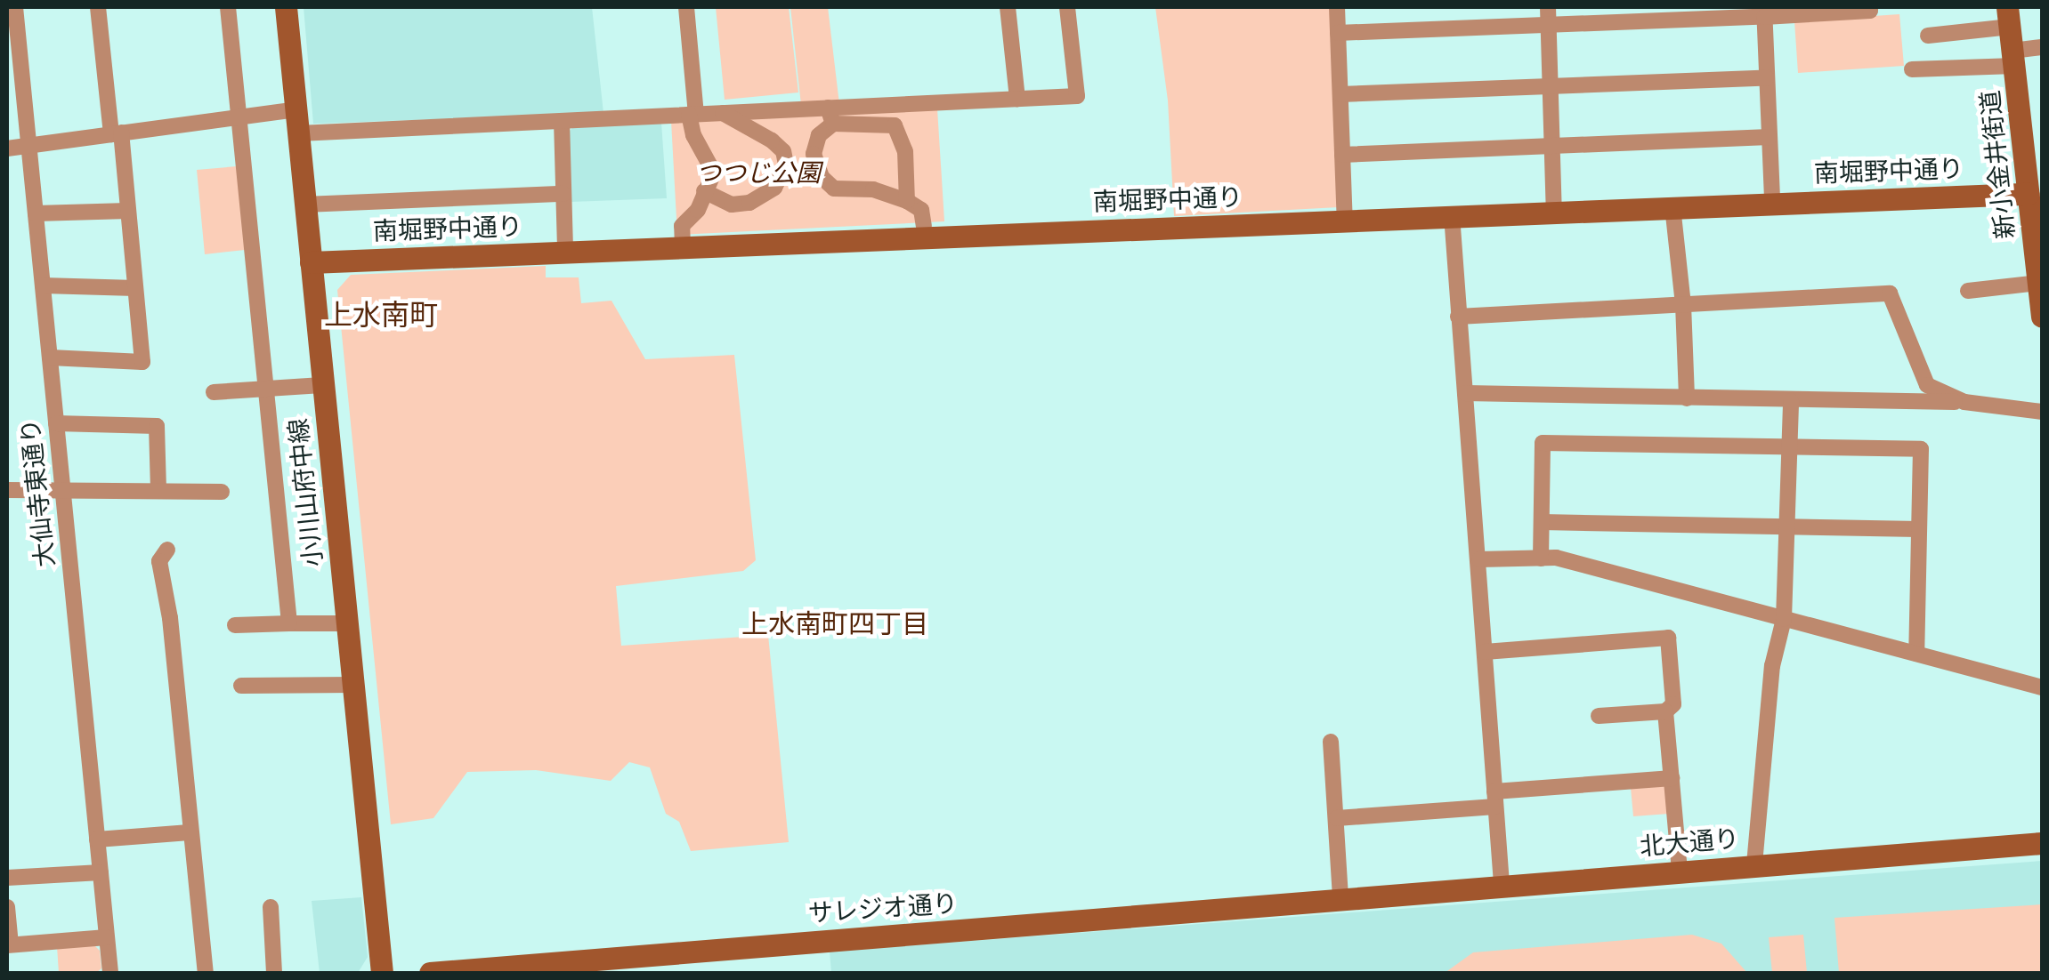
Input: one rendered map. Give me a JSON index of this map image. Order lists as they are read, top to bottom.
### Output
{
  "streets": {
    "street": [
      "新小金井街道",
      "南堀野中通り",
      "大仙寺東通り",
      "小川山府中線",
      "北大通り",
      "サレジオ通り"
    ]
  },
  "crossings": [
    ["新小金井街道", "南堀野中通り"],
    ["南堀野中通り", "小川山府中線"],
    ["北大通り", "サレジオ通り"]
  ],
  "districts": ["上水南町", "上水南町四丁目"],
  "parks": ["つつじ公園"]
}
